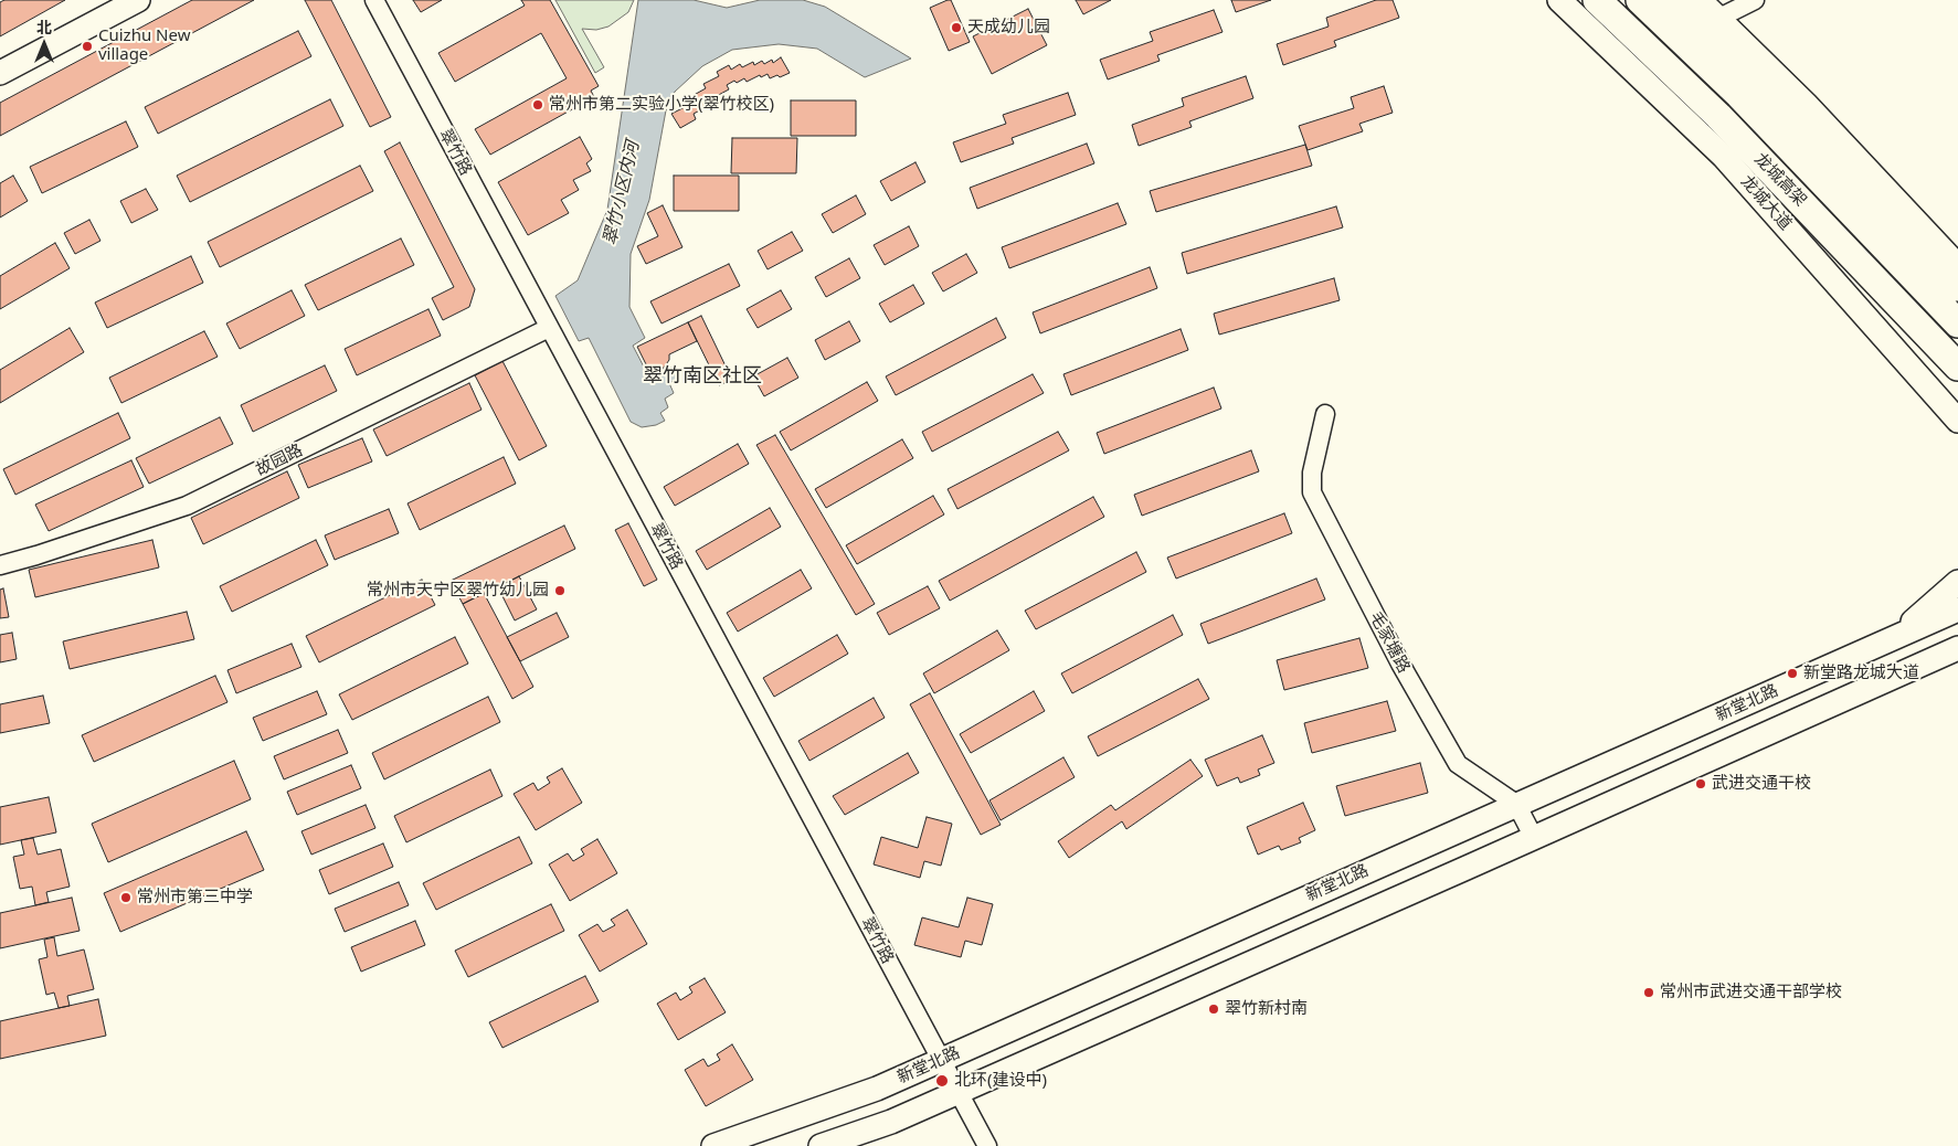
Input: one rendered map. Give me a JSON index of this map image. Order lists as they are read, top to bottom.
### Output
{
  "streets": {
    "highway": ["龙城高架"],
    "main road": ["龙城大道", "新堂北路"],
    "street": ["翠竹路", "故园路", "毛家塘路"]
  },
  "crossings": [
    ["翠竹路", "故园路"],
    ["翠竹路", "新堂北路"],
    ["毛家塘路", "新堂北路"]
  ],
  "districts": ["翠竹南区社区"],
  "water": ["翠竹小区内河"],
  "places": [
    "天成幼儿园",
    "Cuizhu New village",
    "常州市第二实验小学(翠竹校区)",
    "常州市天宁区翠竹幼儿园",
    "新堂路龙城大道",
    "武进交通干校",
    "常州市第三中学",
    "常州市武进交通干部学校",
    "翠竹新村南",
    "北环(建设中)"
  ],
  "north": "top"
}
